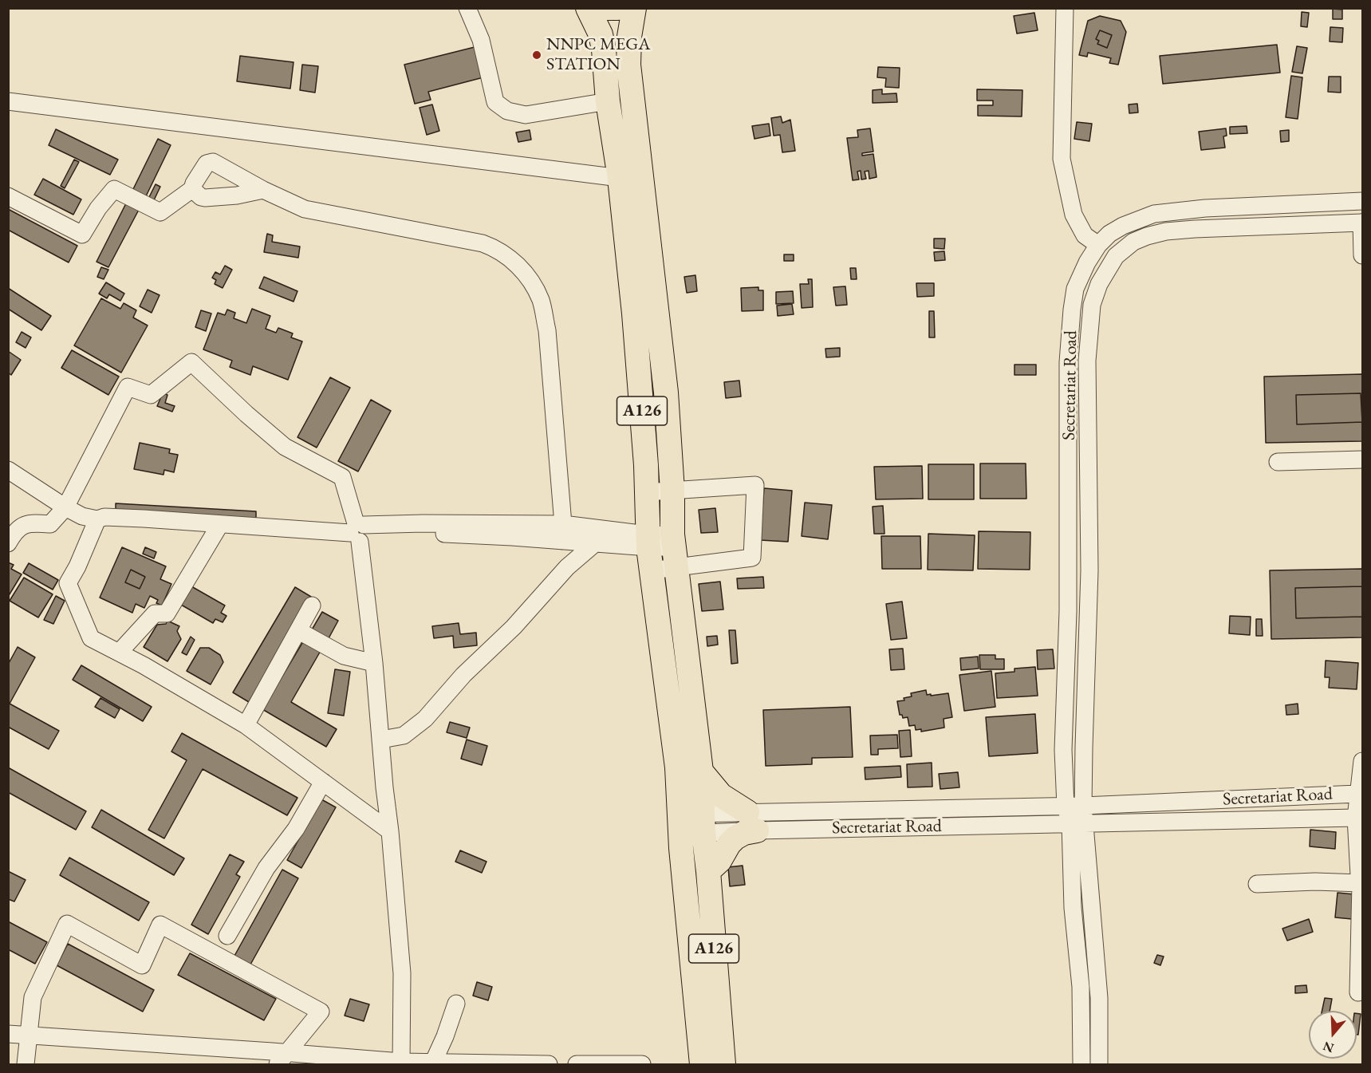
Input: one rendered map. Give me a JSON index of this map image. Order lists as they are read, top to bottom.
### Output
{
  "streets": {
    "highway": ["A126"],
    "street": ["Secretariat Road"]
  },
  "crossings": [
    ["Secretariat Road", "A126"]
  ],
  "places": ["NNPC MEGA STATION"],
  "north": "bottom"
}
